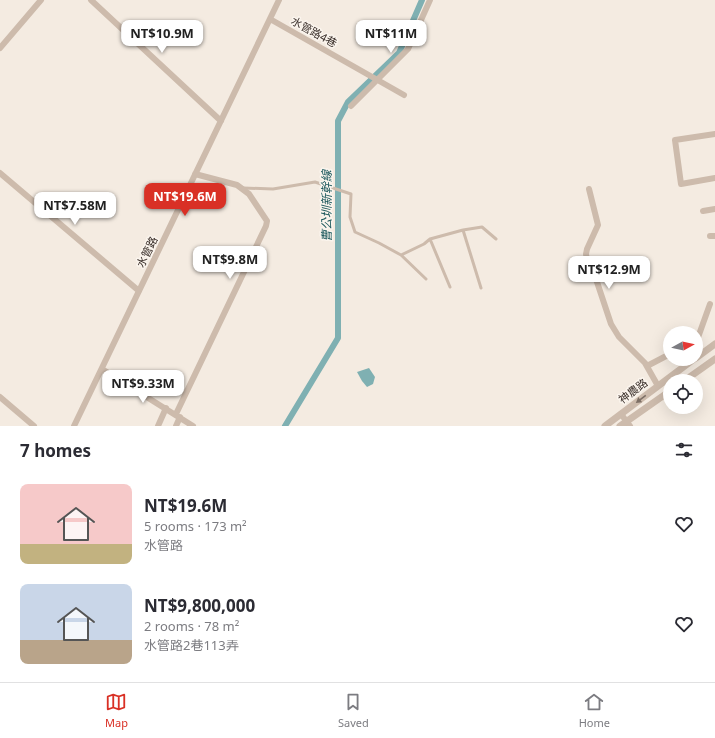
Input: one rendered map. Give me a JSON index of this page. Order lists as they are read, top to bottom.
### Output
{
  "streets": {
    "street": ["水管路4巷", "水管路", "神農路"]
  },
  "crossings": [
    ["水管路4巷", "水管路"]
  ],
  "water": ["曹公圳新幹線"],
  "north": "right",
  "page": {
    "price": [
      "NT$10.9M",
      "NT$11M",
      "NT$19.6M",
      "NT$7.58M",
      "NT$9.8M",
      "NT$12.9M",
      "NT$9.33M"
    ],
    "heading": "7 homes",
    "list": [
      {
        "name": "NT$19.6M",
        "note": "5 rooms · 173 m² · 水管路"
      },
      {
        "name": "NT$9,800,000",
        "note": "2 rooms · 78 m² · 水管路2巷113弄"
      }
    ],
    "tabs": ["Map", "Saved", "Home"]
  }
}
